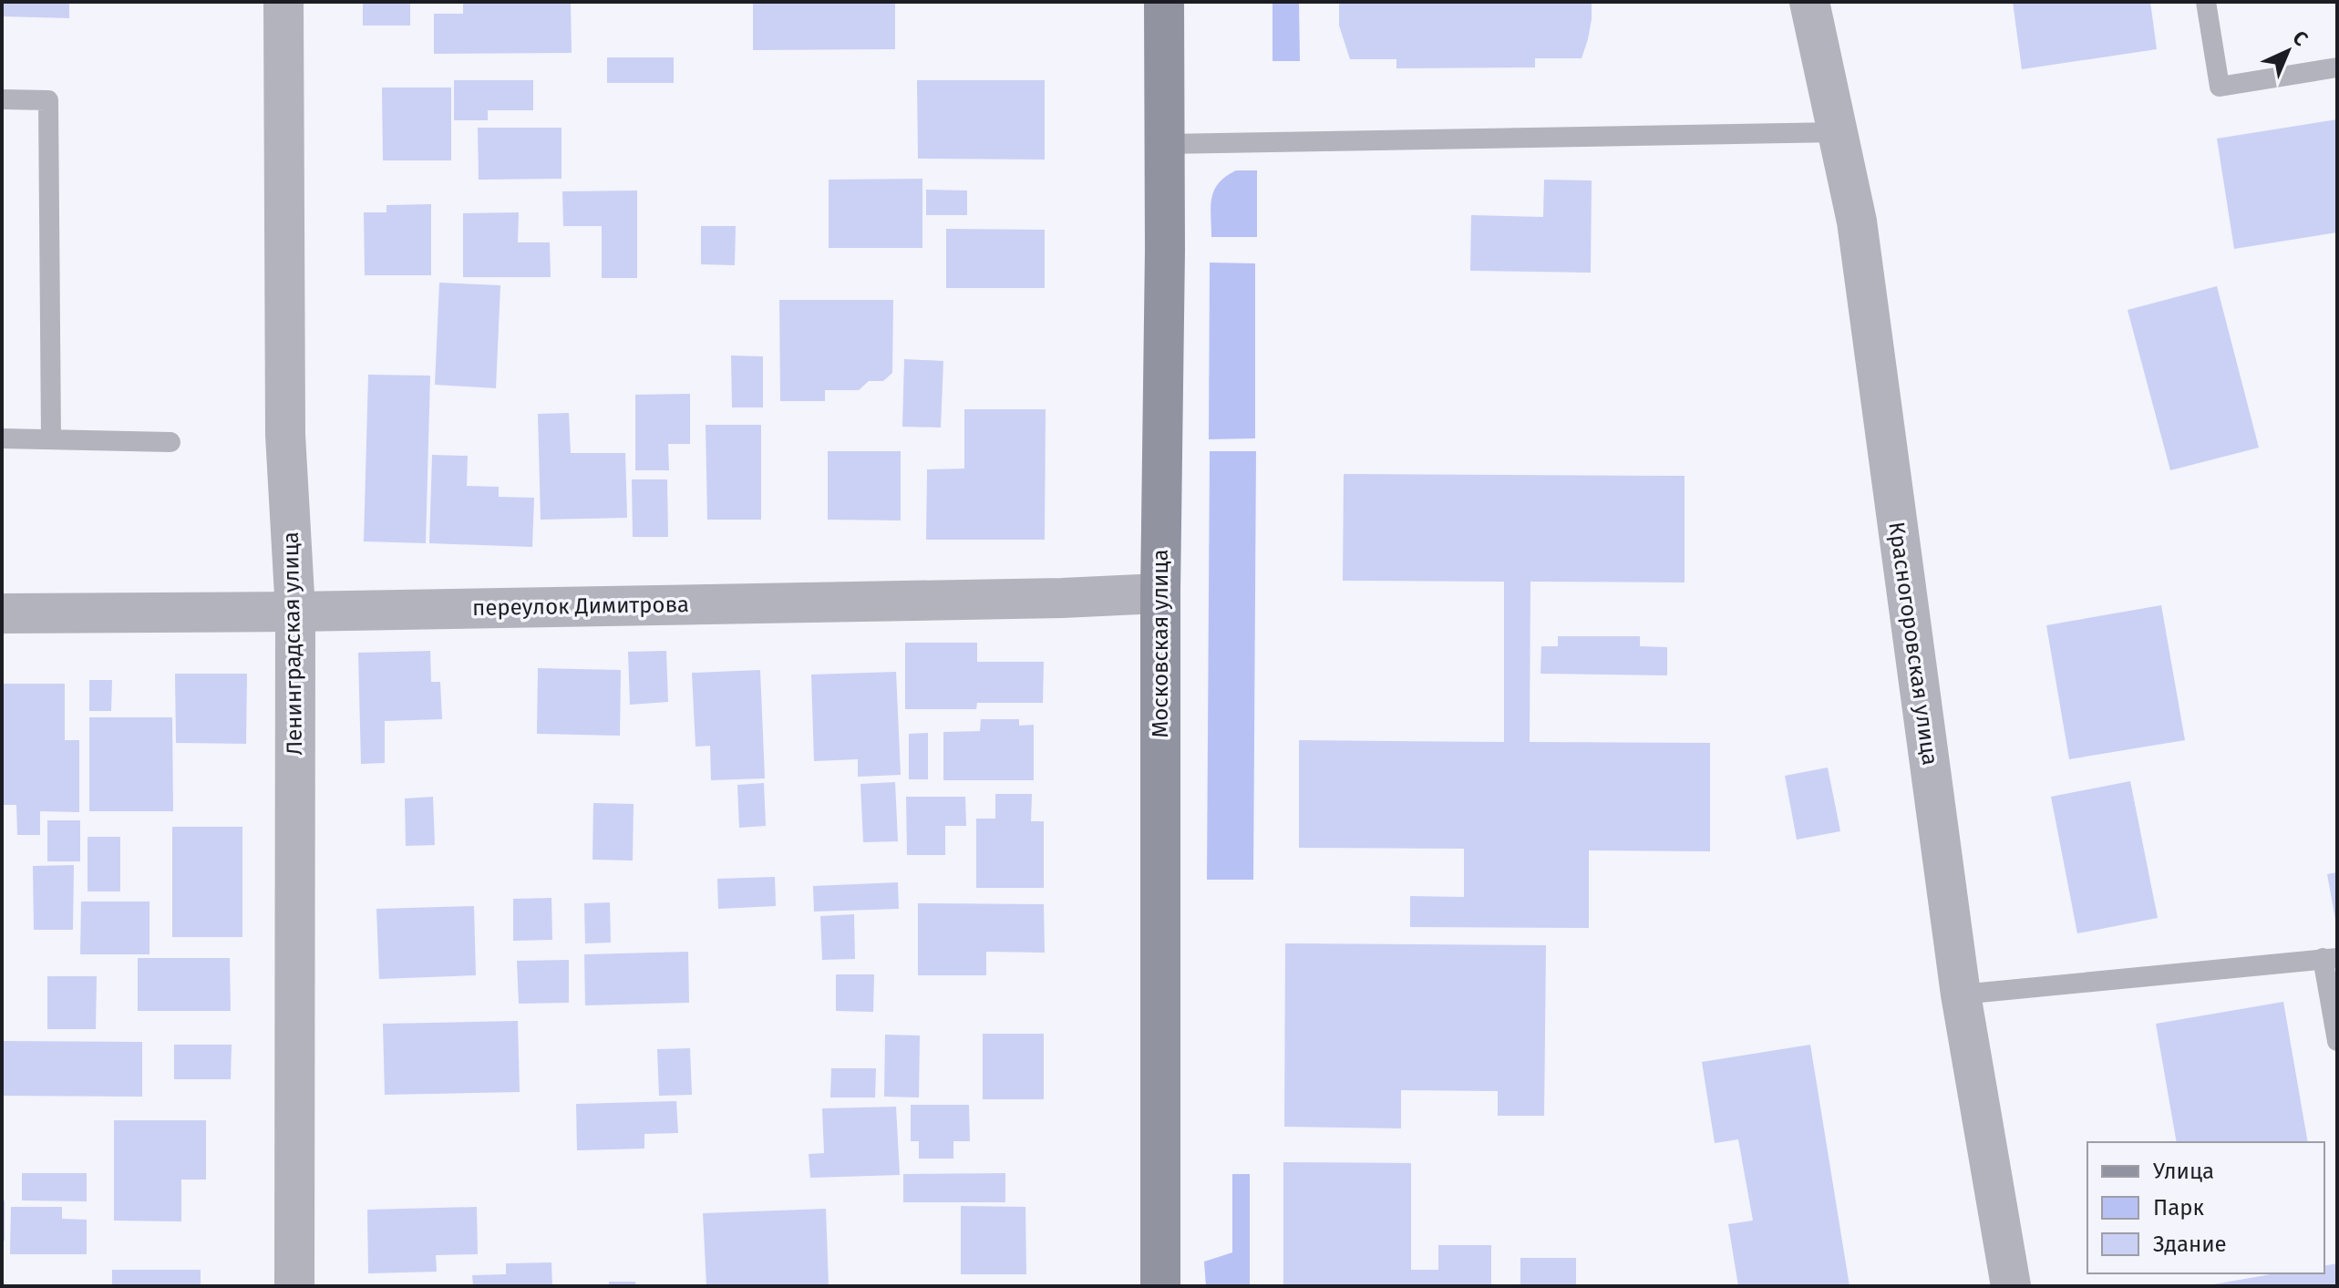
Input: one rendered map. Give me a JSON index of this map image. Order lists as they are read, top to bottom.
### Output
{
  "streets": {
    "main road": ["Московская улица"],
    "street": ["переулок Димитрова", "Ленинградская улица", "Красногоровская улица"]
  },
  "crossings": [
    ["переулок Димитрова", "Ленинградская улица"],
    ["переулок Димитрова", "Московская улица"]
  ],
  "legend": ["Улица", "Парк", "Здание"],
  "north": "top right"
}
